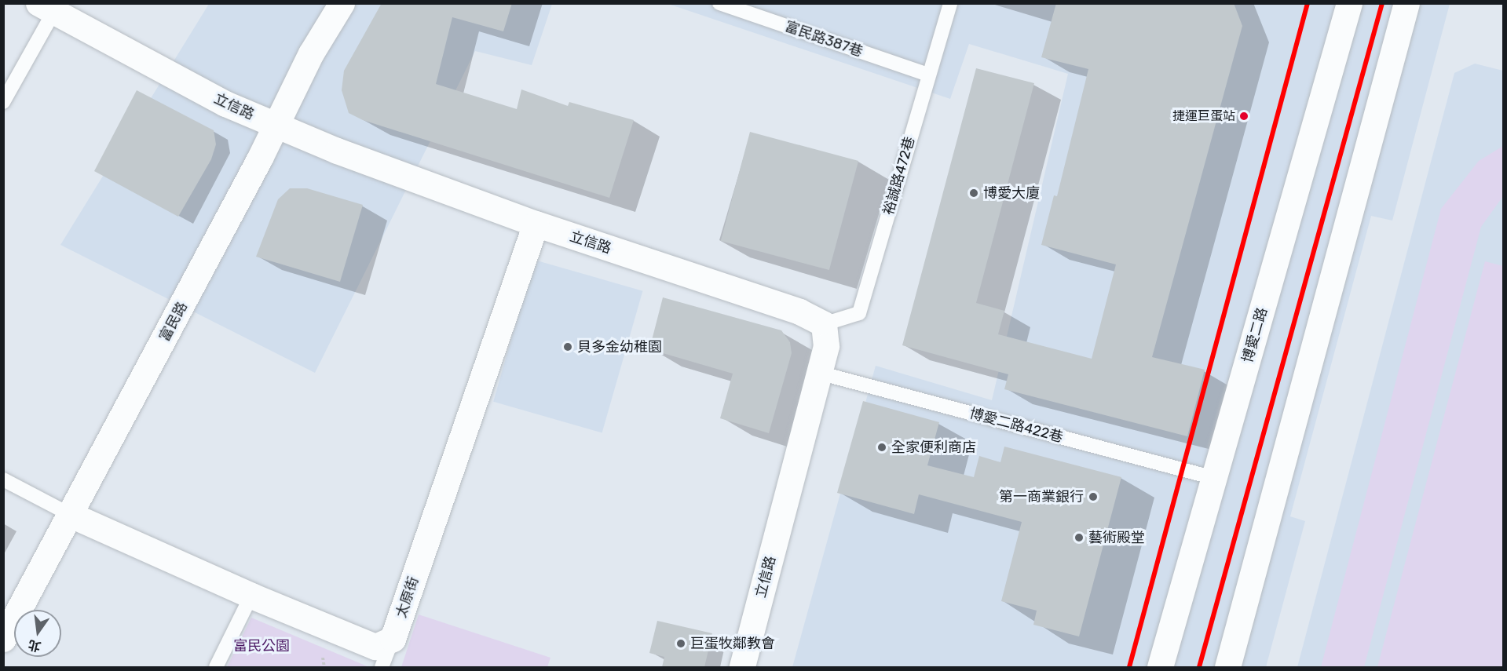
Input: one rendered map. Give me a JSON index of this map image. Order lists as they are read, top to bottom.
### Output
{
  "streets": {
    "street": [
      "立信路",
      "富民路",
      "博愛二路",
      "太原街"
    ],
    "lane": ["富民路387巷", "裕誠路472巷", "博愛二路422巷"]
  },
  "crossings": [
    ["富民路387巷", "裕誠路472巷"],
    ["立信路", "裕誠路472巷"],
    ["立信路", "富民路"],
    ["立信路", "博愛二路422巷"],
    ["立信路", "太原街"],
    ["博愛二路", "博愛二路422巷"]
  ],
  "parks": ["富民公園"],
  "places": [
    "捷運巨蛋站",
    "博愛大廈",
    "貝多金幼稚園",
    "全家便利商店",
    "第一商業銀行",
    "藝術殿堂",
    "巨蛋牧鄰教會"
  ],
  "north": "bottom"
}
